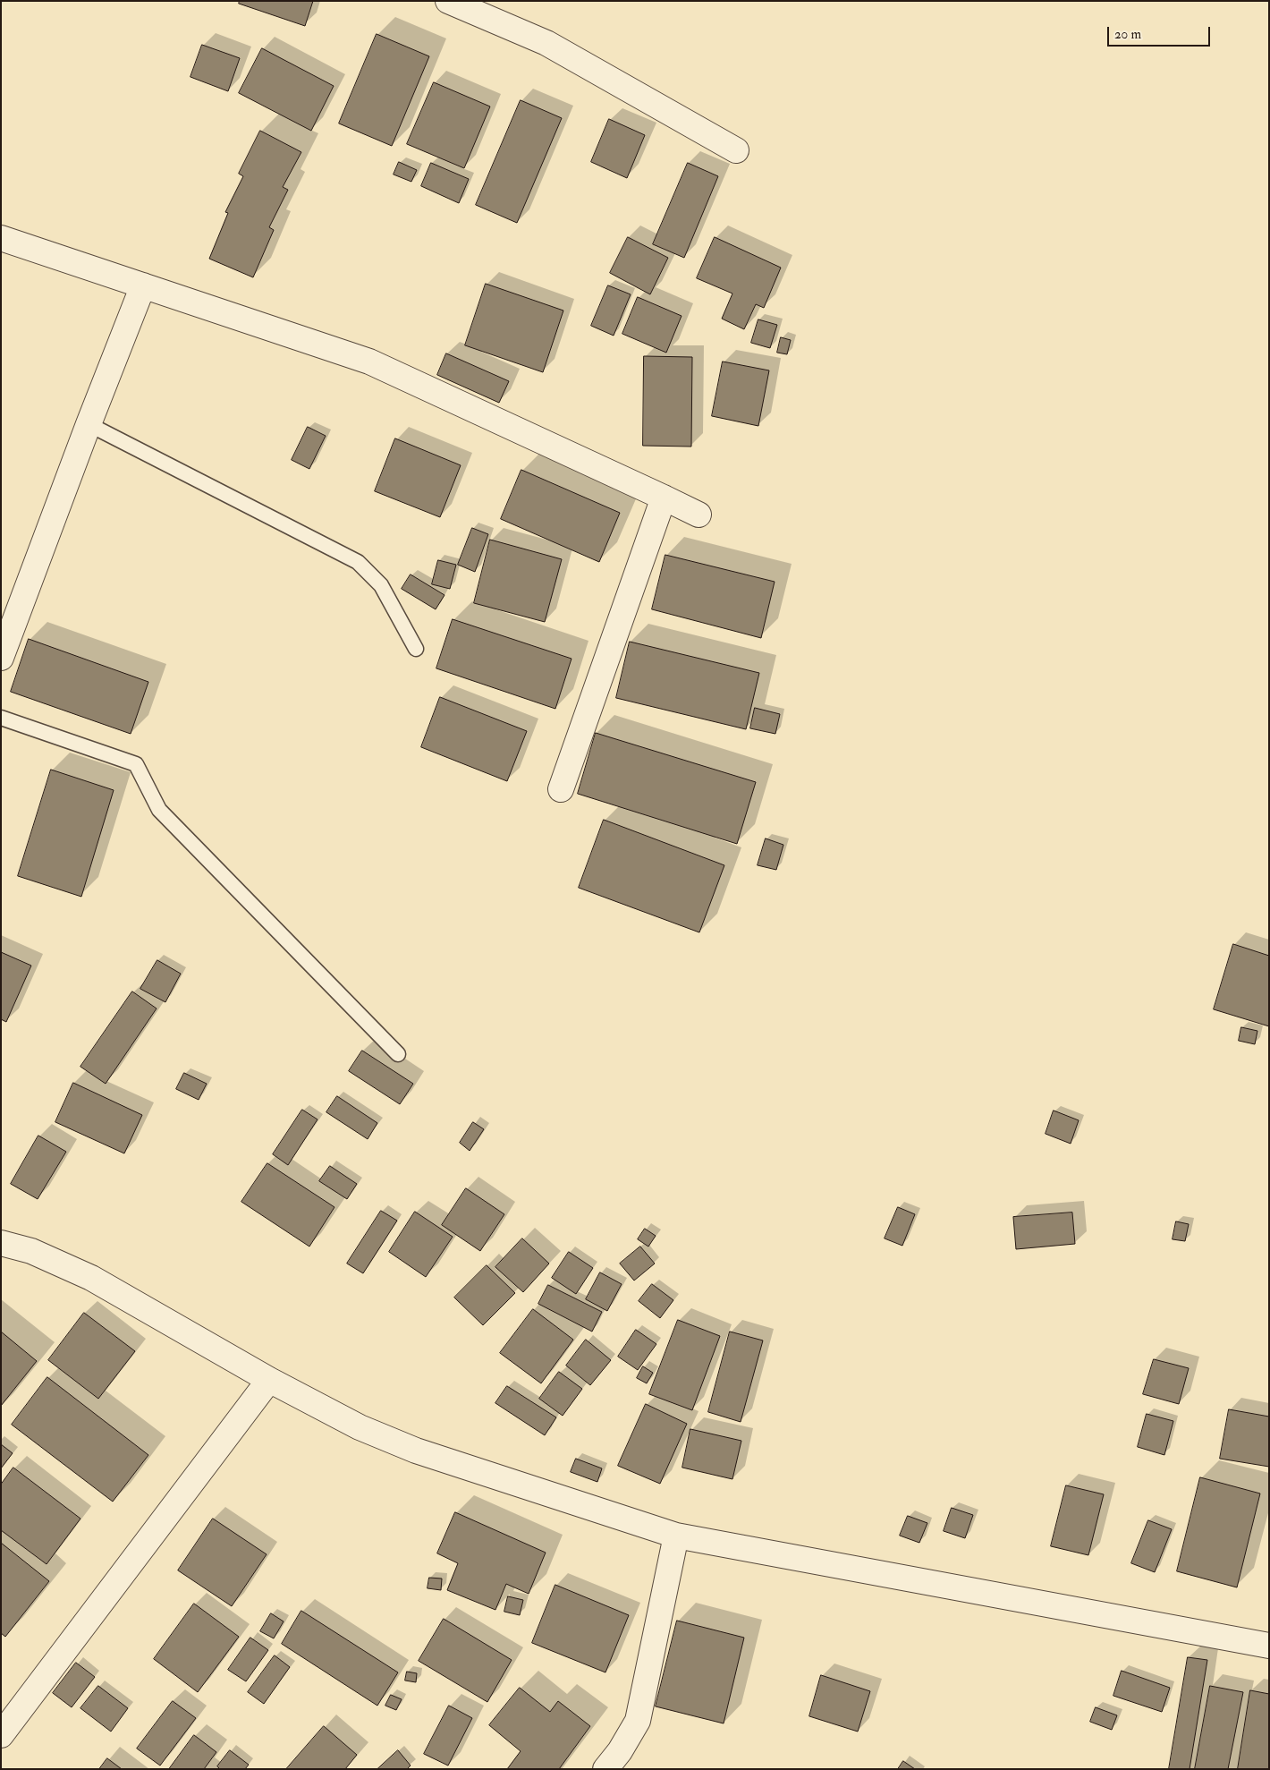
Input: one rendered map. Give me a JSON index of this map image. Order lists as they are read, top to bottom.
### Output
{
  "scale_bar": "20 m"
}
